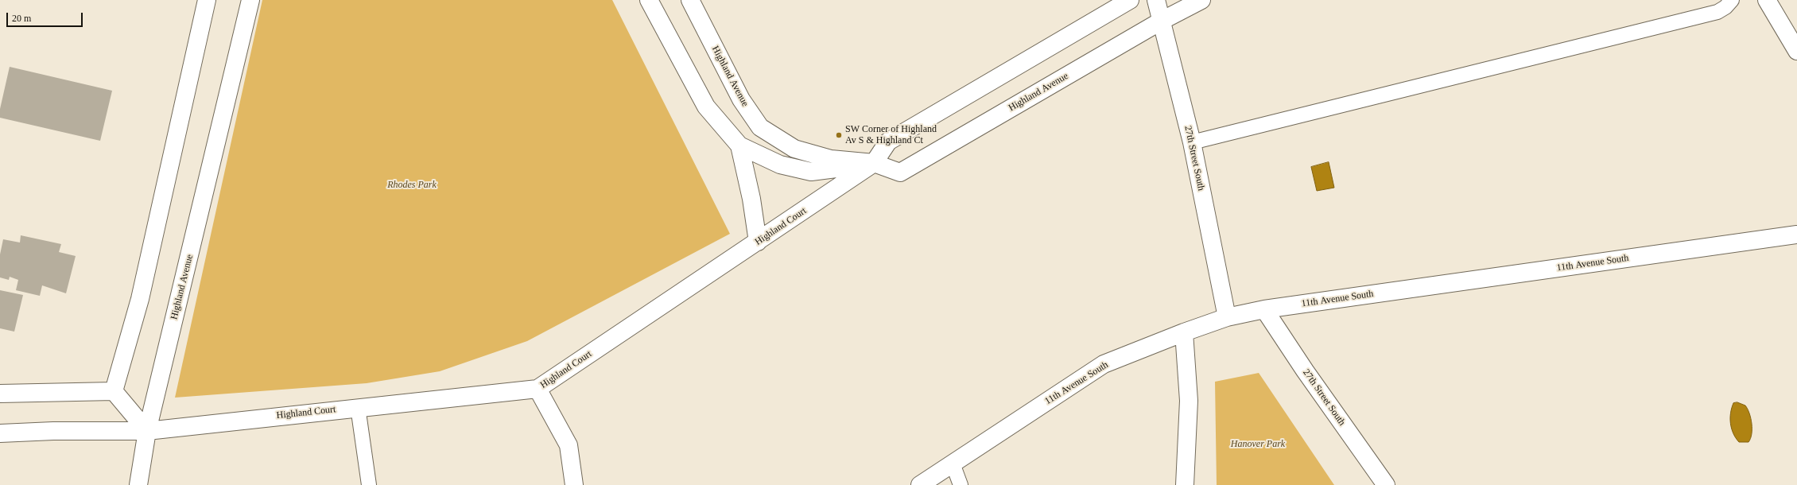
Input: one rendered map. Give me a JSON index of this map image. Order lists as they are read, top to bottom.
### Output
{
  "streets": {
    "street": [
      "Highland Avenue",
      "27th Street South",
      "Highland Court",
      "11th Avenue South"
    ]
  },
  "crossings": [
    ["Highland Avenue", "27th Street South"],
    ["Highland Avenue", "Highland Court"],
    ["27th Street South", "11th Avenue South"]
  ],
  "parks": ["Rhodes Park", "Hanover Park"],
  "places": ["SW Corner of Highland Av S & Highland Ct"],
  "scale_bar": "20 m"
}
